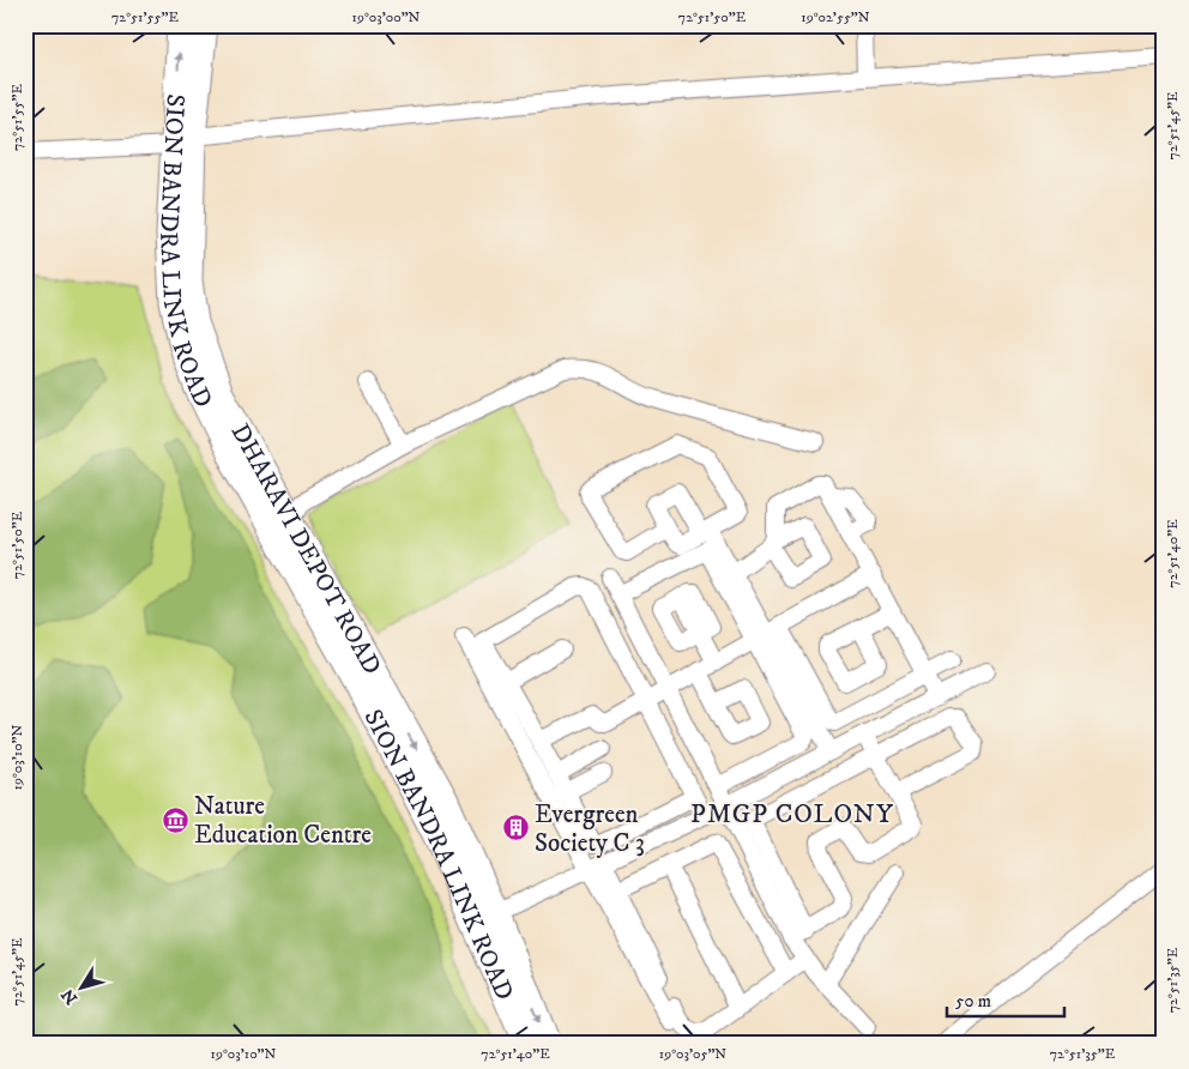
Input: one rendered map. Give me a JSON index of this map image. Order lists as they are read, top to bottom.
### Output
{
  "streets": {
    "main road": ["SION BANDRA LINK ROAD", "DHARAVI DEPOT ROAD"]
  },
  "crossings": [
    ["SION BANDRA LINK ROAD", "DHARAVI DEPOT ROAD"]
  ],
  "one_way": ["SION BANDRA LINK ROAD"],
  "districts": ["PMGP COLONY"],
  "places": {
    "museum": ["Nature Education Centre"],
    "building": ["Evergreen Society C 3"]
  },
  "scale_bar": "50 m",
  "north": "bottom left",
  "coordinates": [
    "72°51'55\"E",
    "19°03'00\"N",
    "72°51'50\"E",
    "19°02'55\"N",
    "72°51'45\"E",
    "72°51'40\"E",
    "19°03'10\"N",
    "72°51'35\"E",
    "19°03'05\"N"
  ]
}
